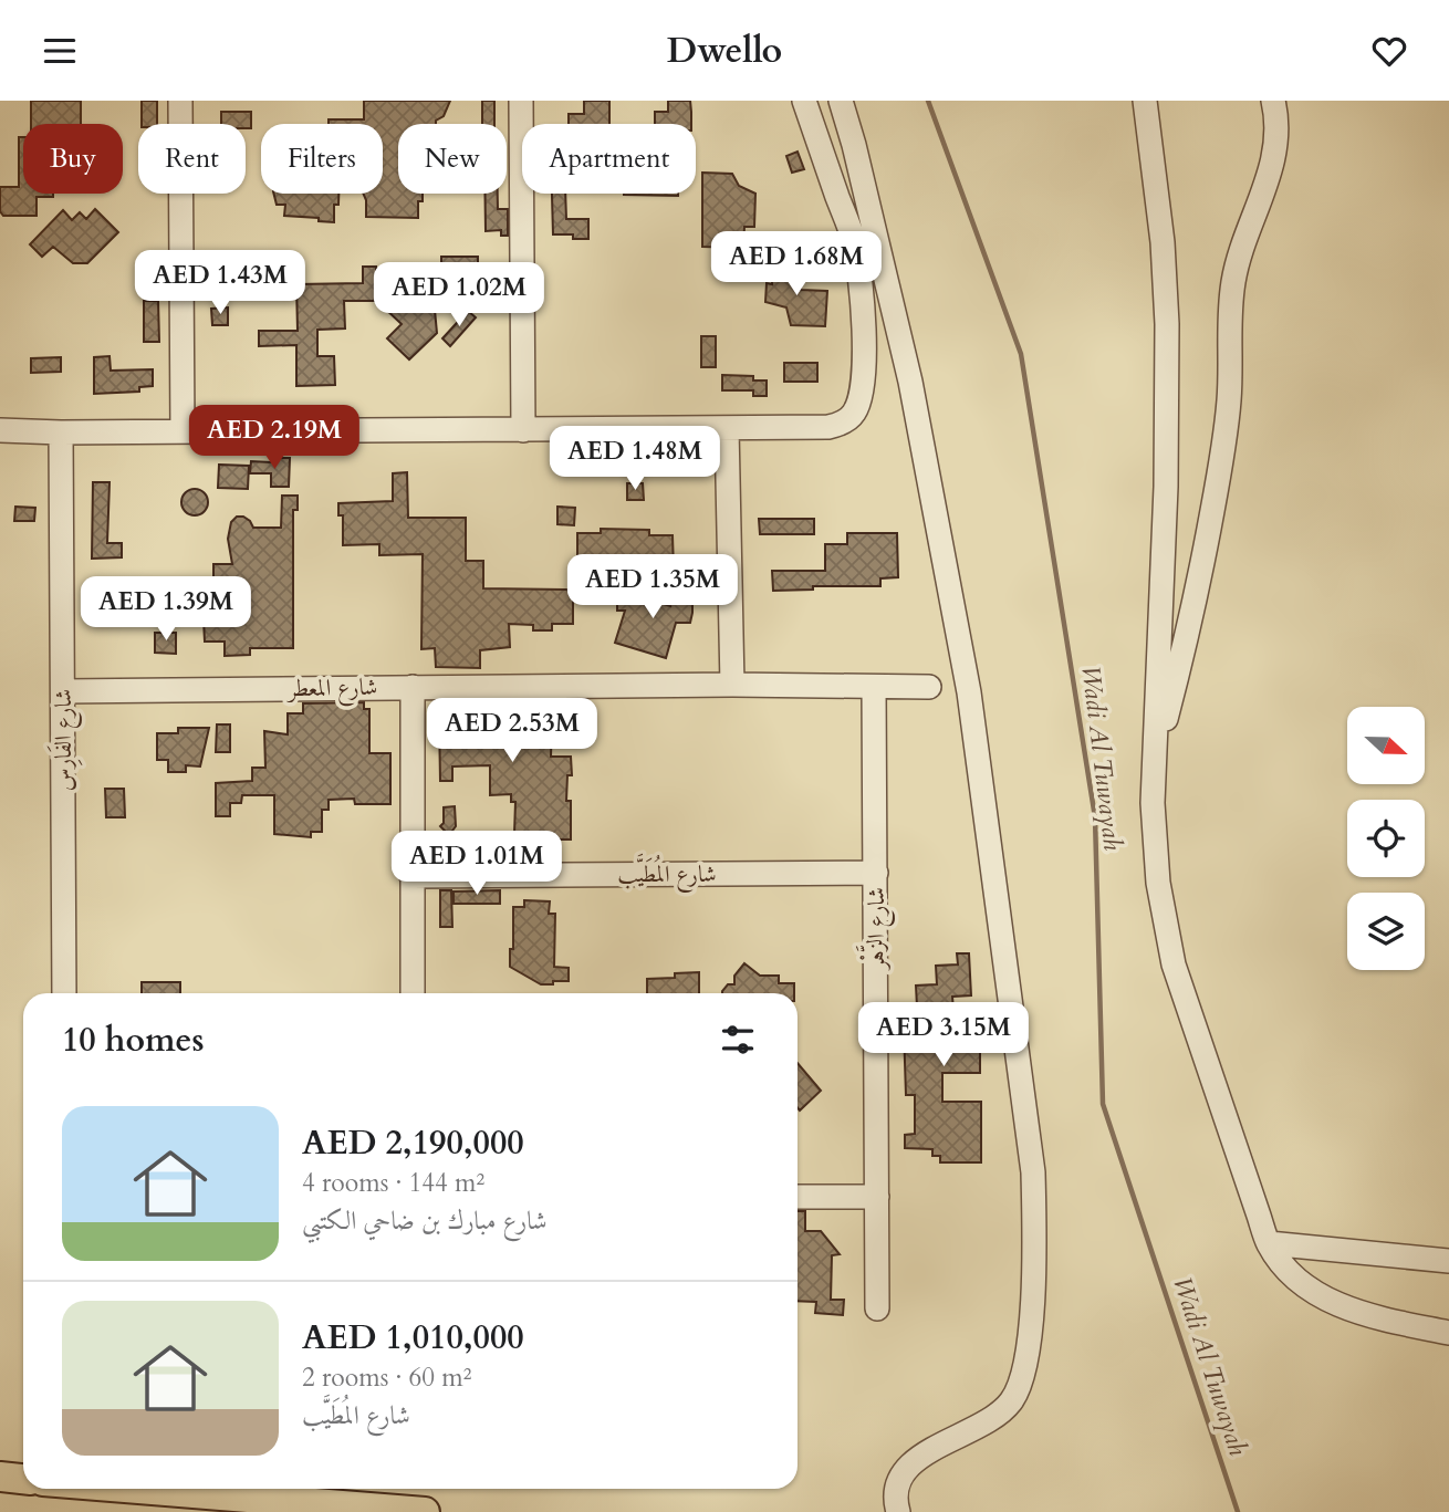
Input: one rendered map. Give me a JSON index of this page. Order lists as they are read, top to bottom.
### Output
{
  "streets": {
    "street": [
      "شارع المعطر",
      "شارع الفَارِس",
      "شارع المُطَيَّب",
      "شارع الزَّهْر"
    ]
  },
  "crossings": [
    ["شارع المعطر", "شارع الفَارِس"],
    ["شارع المعطر", "شارع الزَّهْر"],
    ["شارع المُطَيَّب", "شارع الزَّهْر"]
  ],
  "water": ["Wadi Al Tuwayah"],
  "north": "right",
  "page": {
    "header": "Dwello",
    "chip": [
      "Buy",
      "Rent",
      "Filters",
      "New",
      "Apartment"
    ],
    "price": [
      "AED 1.68M",
      "AED 1.43M",
      "AED 1.02M",
      "AED 2.19M",
      "AED 1.48M",
      "AED 1.35M",
      "AED 1.39M",
      "AED 2.53M",
      "AED 1.01M",
      "AED 3.15M"
    ],
    "heading": "10 homes",
    "list": [
      {
        "name": "AED 2,190,000",
        "note": "4 rooms · 144 m² · شارع مبارك بن ضاحي الكتبي"
      },
      {
        "name": "AED 1,010,000",
        "note": "2 rooms · 60 m² · شارع المُطَيَّب"
      }
    ]
  }
}
